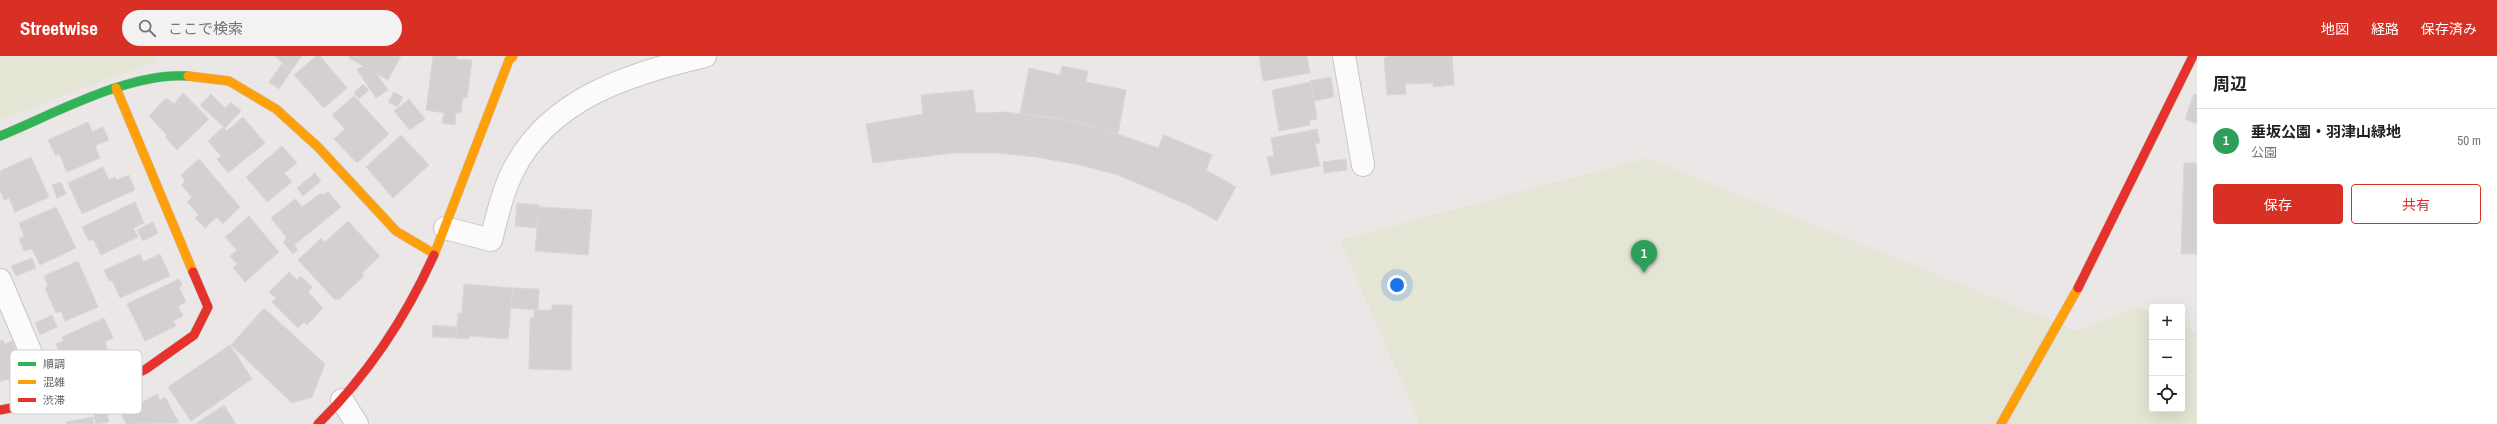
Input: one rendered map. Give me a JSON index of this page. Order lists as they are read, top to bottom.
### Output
{
  "legend": ["順調", "混雑", "渋滞"],
  "page": {
    "header": "Streetwise",
    "search": "ここで検索",
    "nav": ["地図", "経路", "保存済み"],
    "heading": "周辺",
    "list": [
      {
        "mark": "1",
        "name": "垂坂公園・羽津山緑地",
        "note": "公園",
        "value": "50 m"
      }
    ],
    "buttons": ["保存", "共有"],
    "pins": "1",
    "map_buttons": ["+", "−"]
  }
}
